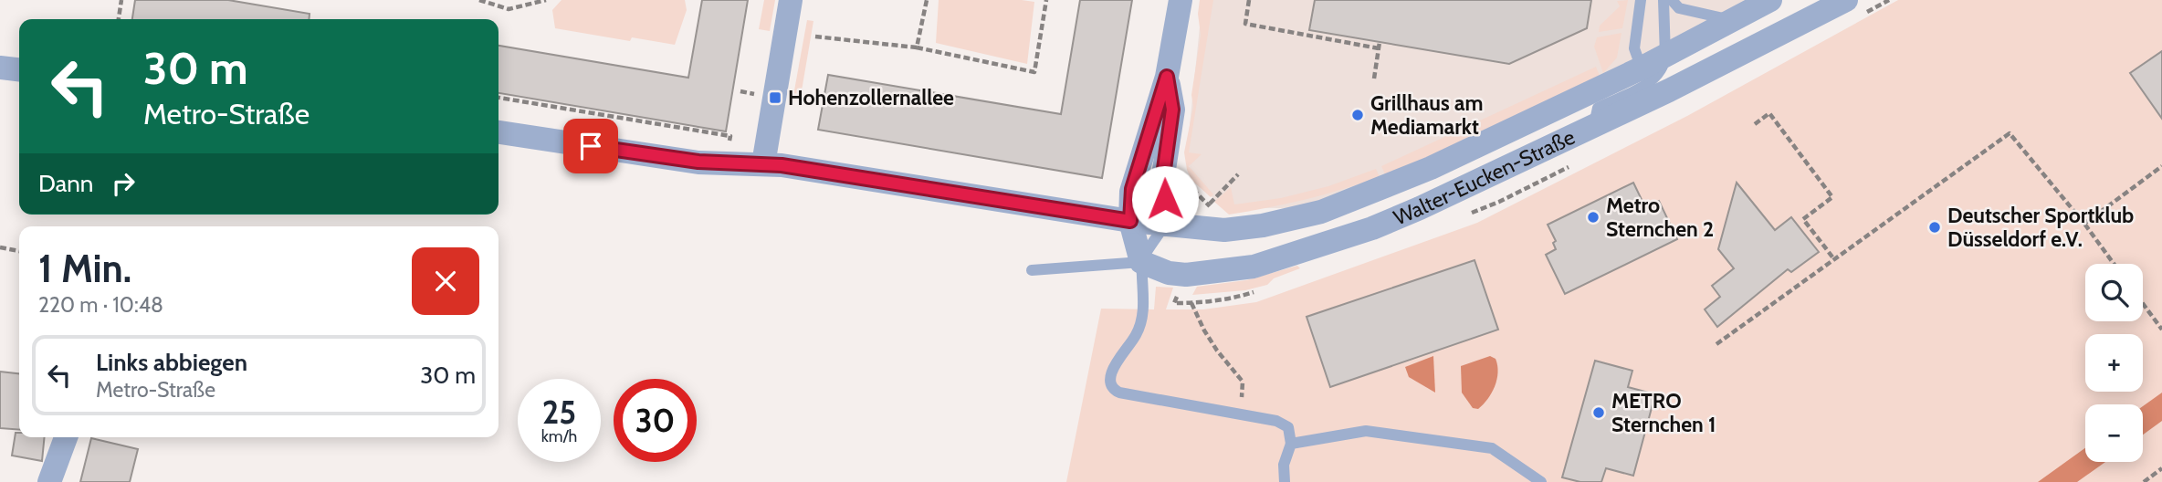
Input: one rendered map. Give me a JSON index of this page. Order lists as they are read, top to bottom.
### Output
{
  "streets": {
    "street": ["Walter-Eucken-Straße"]
  },
  "places": {
    "transit": ["Hohenzollernallee"],
    "other": [
      "Grillhaus am Mediamarkt",
      "Metro Sternchen 2",
      "Deutscher Sportklub Düsseldorf e.V.",
      "METRO Sternchen 1"
    ]
  },
  "page": {
    "turn": ["30 m", "Metro-Straße"],
    "then": "Dann",
    "heading": ["1 Min.", "220 m · 10:48"],
    "map_buttons": ["+", "−"],
    "list": [
      {
        "name": "Links abbiegen",
        "note": "Metro-Straße",
        "value": "30 m"
      }
    ],
    "speed": "25 km/h",
    "limit": "30"
  }
}
